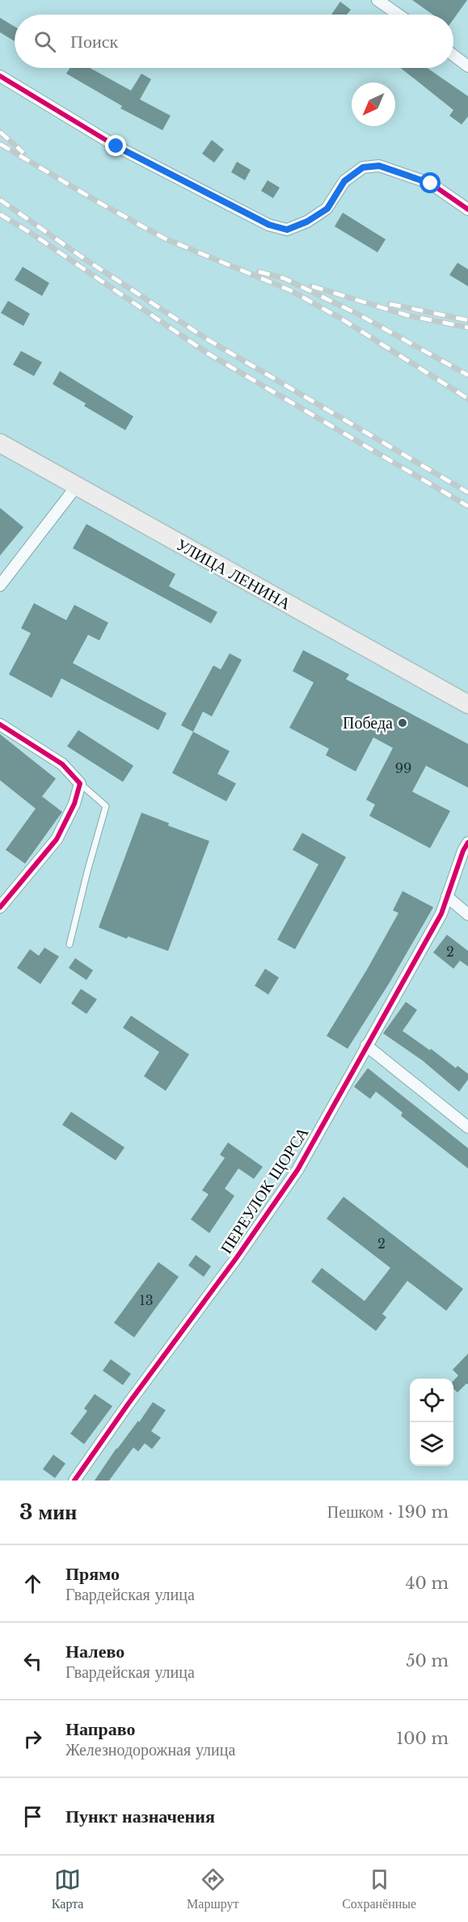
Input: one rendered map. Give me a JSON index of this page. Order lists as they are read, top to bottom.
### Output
{
  "streets": {
    "main road": ["УЛИЦА ЛЕНИНА"],
    "street": ["ПЕРЕУЛОК ЩОРСА"]
  },
  "places": ["Победа"],
  "house_numbers": [
    "99",
    "2",
    "2",
    "13"
  ],
  "north": "bottom left",
  "page": {
    "search": "Поиск",
    "heading": ["3 мин", "Пешком · 190 m"],
    "list": [
      ["Прямо", "Гвардейская улица", "40 m"],
      ["Налево", "Гвардейская улица", "50 m"],
      ["Направо", "Железнодорожная улица", "100 m"],
      "Пункт назначения"
    ],
    "nav": ["Карта", "Маршрут", "Сохранённые"]
  }
}
